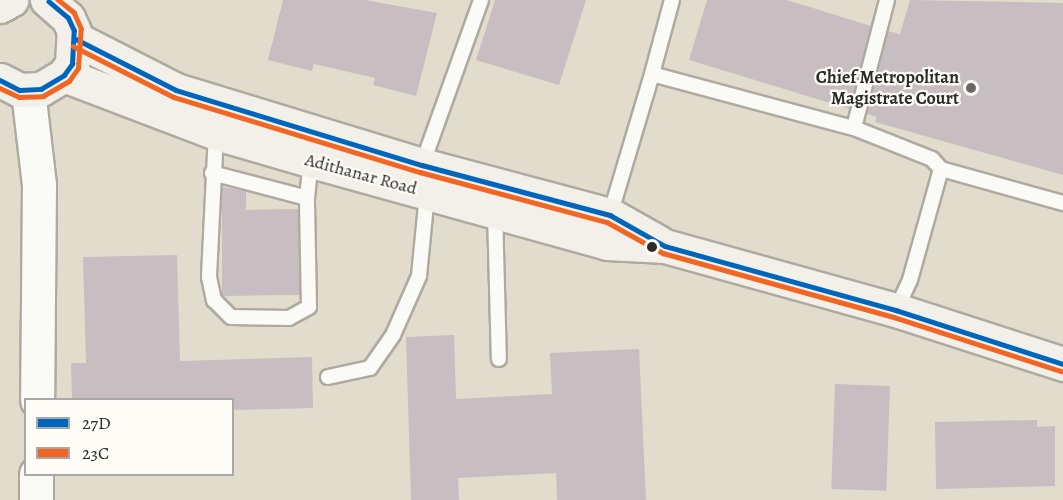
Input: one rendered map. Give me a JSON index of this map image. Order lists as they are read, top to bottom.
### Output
{
  "streets": {
    "main road": ["Adithanar Road"]
  },
  "places": ["Chief Metropolitan Magistrate Court"],
  "lines": ["transit line 23C", "transit line 27D"],
  "legend": ["27D", "23C"]
}
